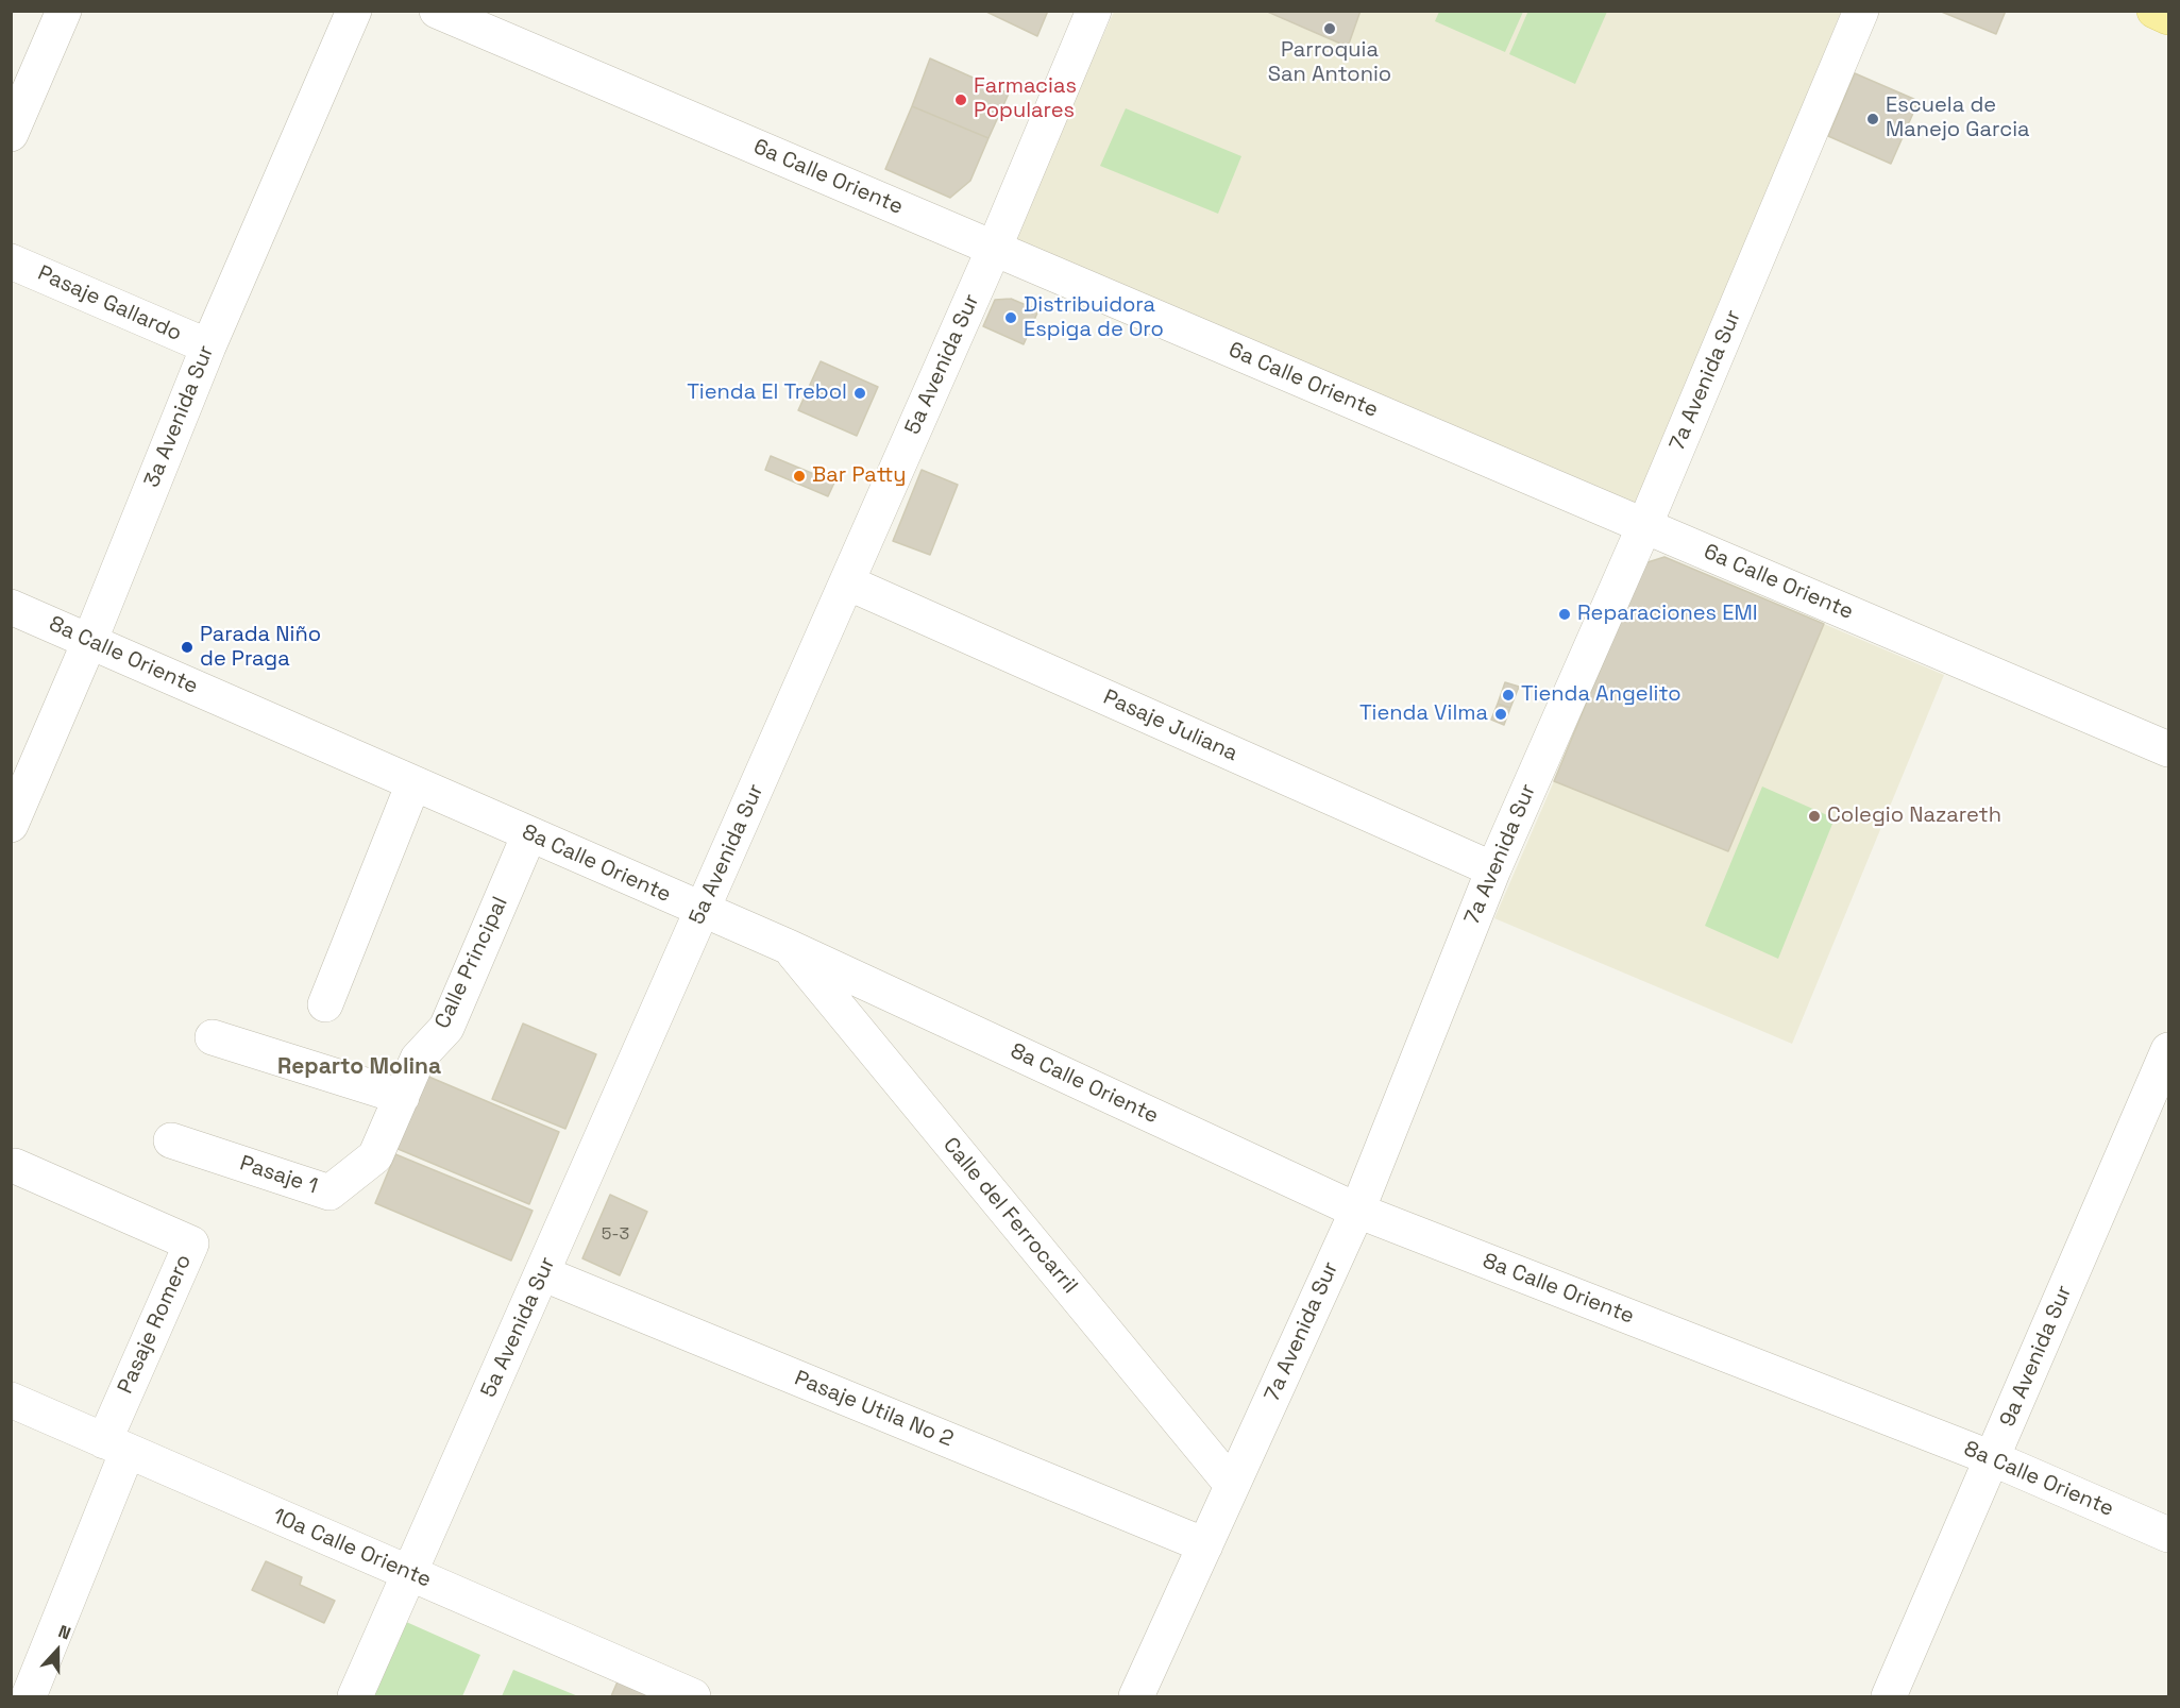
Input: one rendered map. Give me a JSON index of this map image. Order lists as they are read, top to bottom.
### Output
{
  "streets": {
    "street": [
      "6a Calle Oriente",
      "Pasaje Gallardo",
      "5a Avenida Sur",
      "7a Avenida Sur",
      "3a Avenida Sur",
      "8a Calle Oriente",
      "Pasaje Juliana",
      "Calle Principal",
      "Pasaje 1",
      "Calle del Ferrocarril",
      "Pasaje Romero",
      "9a Avenida Sur",
      "Pasaje Utila No 2",
      "10a Calle Oriente"
    ]
  },
  "crossings": [
    ["6a Calle Oriente", "5a Avenida Sur"],
    ["6a Calle Oriente", "7a Avenida Sur"],
    ["Pasaje Gallardo", "3a Avenida Sur"],
    ["5a Avenida Sur", "8a Calle Oriente"],
    ["5a Avenida Sur", "Pasaje Juliana"],
    ["5a Avenida Sur", "Pasaje Utila No 2"],
    ["5a Avenida Sur", "10a Calle Oriente"],
    ["7a Avenida Sur", "8a Calle Oriente"],
    ["7a Avenida Sur", "Pasaje Juliana"],
    ["7a Avenida Sur", "Calle del Ferrocarril"],
    ["7a Avenida Sur", "Pasaje Utila No 2"],
    ["3a Avenida Sur", "8a Calle Oriente"],
    ["8a Calle Oriente", "Calle Principal"],
    ["8a Calle Oriente", "Calle del Ferrocarril"],
    ["8a Calle Oriente", "9a Avenida Sur"],
    ["Calle Principal", "Pasaje 1"],
    ["Pasaje Romero", "10a Calle Oriente"]
  ],
  "districts": ["Reparto Molina"],
  "places": [
    "Parroquia San Antonio",
    "Farmacias Populares",
    "Escuela de Manejo Garcia",
    "Distribuidora Espiga de Oro",
    "Tienda El Trebol",
    "Bar Patty",
    "Reparaciones EMI",
    "Parada Niño de Praga",
    "Tienda Angelito",
    "Tienda Vilma",
    "Colegio Nazareth"
  ],
  "house_numbers": ["5-3"],
  "north": "top"
}
